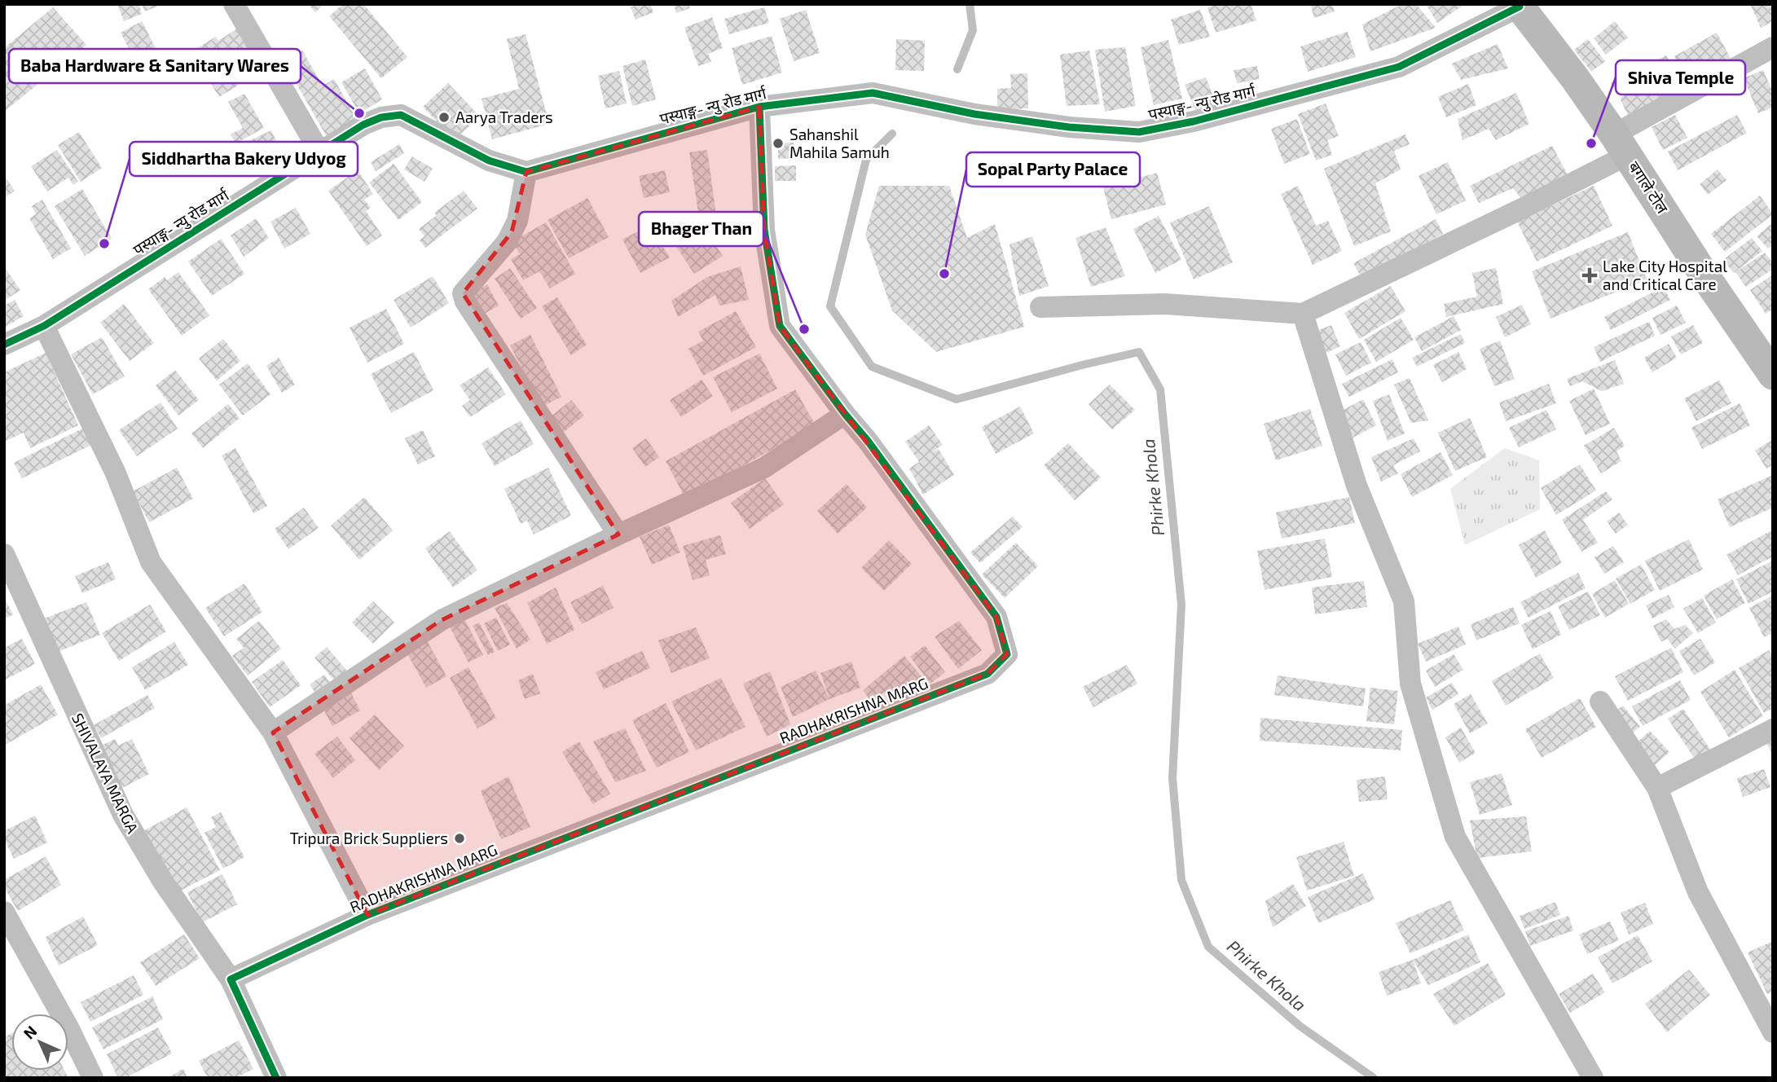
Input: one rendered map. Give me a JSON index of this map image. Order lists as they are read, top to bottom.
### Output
{
  "streets": {
    "main road": ["बगाले टोल"],
    "street": ["पस्याङ्ग- न्यु रोड मार्ग", "RADHAKRISHNA MARG", "SHIVALAYA MARGA"]
  },
  "crossings": [
    ["पस्याङ्ग- न्यु रोड मार्ग", "बगाले टोल"],
    ["पस्याङ्ग- न्यु रोड मार्ग", "RADHAKRISHNA MARG"],
    ["RADHAKRISHNA MARG", "SHIVALAYA MARGA"]
  ],
  "water": ["Phirke Khola"],
  "places": {
    "other": [
      "Baba Hardware & Sanitary Wares",
      "Aarya Traders",
      "Sahanshil Mahila Samuh",
      "Shiva Temple",
      "Siddhartha Bakery Udyog",
      "Sopal Party Palace",
      "Bhager Than",
      "Tripura Brick Suppliers"
    ],
    "health": ["Lake City Hospital and Critical Care"]
  },
  "north": "top left"
}
